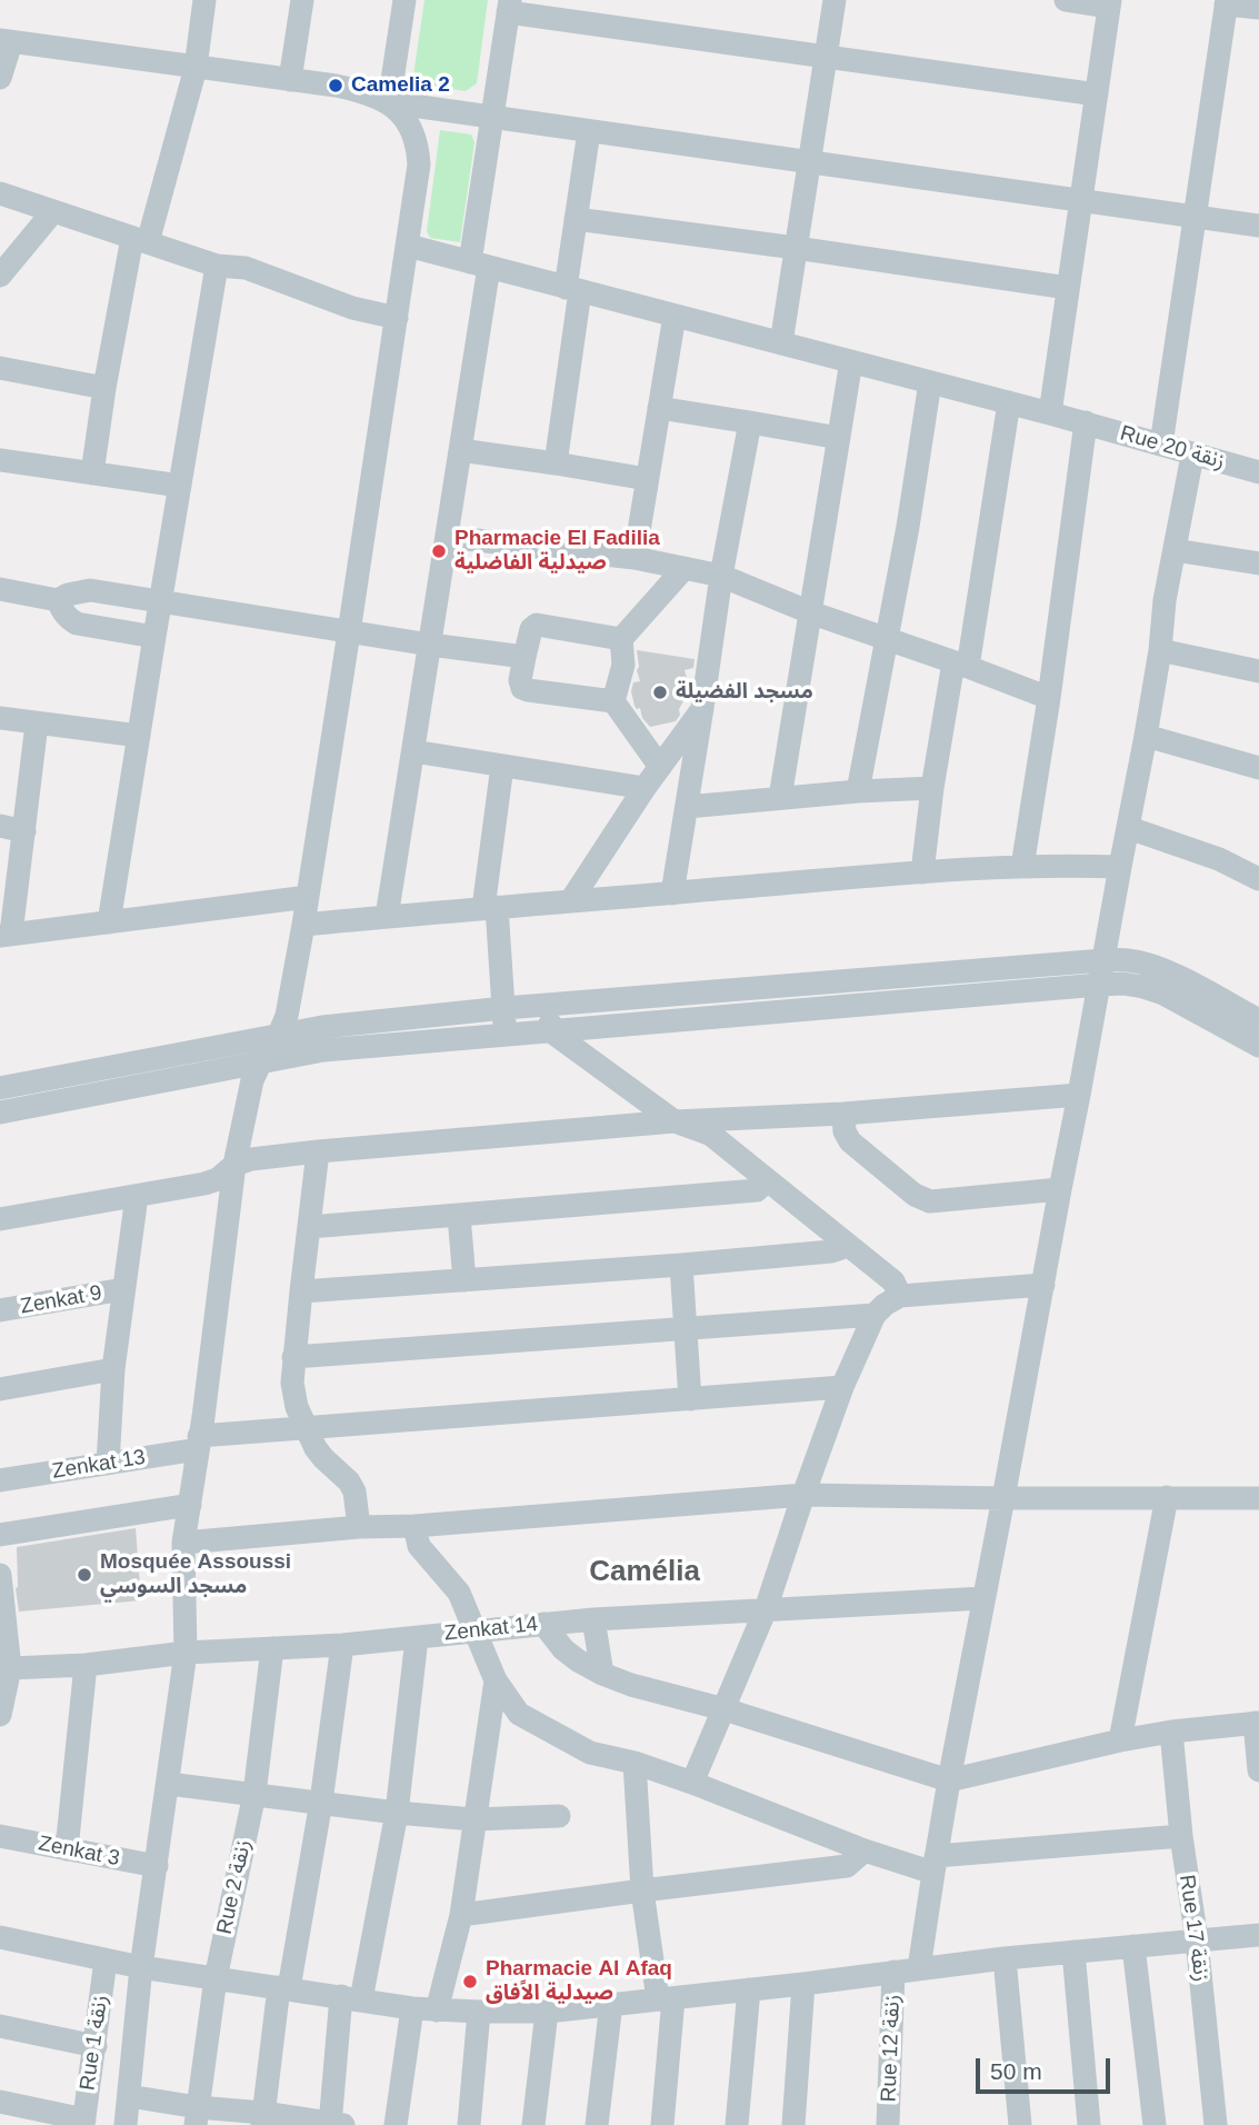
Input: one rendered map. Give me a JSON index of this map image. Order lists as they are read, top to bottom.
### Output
{
  "streets": {
    "street": [
      "Rue 20 زنقة",
      "Zenkat 9",
      "Zenkat 13",
      "Zenkat 14",
      "Zenkat 3",
      "Rue 2 زنقة",
      "Rue 17 زنقة",
      "Rue 1 زنقة",
      "Rue 12 زنقة"
    ]
  },
  "crossings": [
    ["Zenkat 14", "Rue 2 زنقة"]
  ],
  "districts": ["Camélia"],
  "places": [
    "Camelia 2",
    "Pharmacie El Fadilia صيدلية الفاضلية",
    "مسجد الفضيلة",
    "Mosquée Assoussi مسجد السوسي",
    "Pharmacie Al Afaq صيدلية الاًفاق"
  ],
  "scale_bar": "50 m"
}
